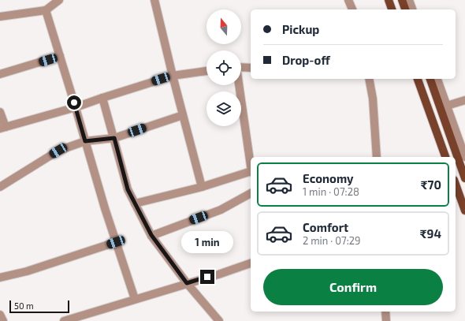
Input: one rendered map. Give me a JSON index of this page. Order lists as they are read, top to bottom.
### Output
{
  "scale_bar": "50 m",
  "north": "top",
  "page": {
    "banner": ["Pickup", "Drop-off"],
    "list": [
      {
        "name": "Economy",
        "note": "1 min · 07:28",
        "value": "₹70"
      },
      {
        "name": "Comfort",
        "note": "2 min · 07:29",
        "value": "₹94"
      }
    ],
    "bubble": "1 min",
    "buttons": "Confirm",
    "scale": "50 m"
  }
}
